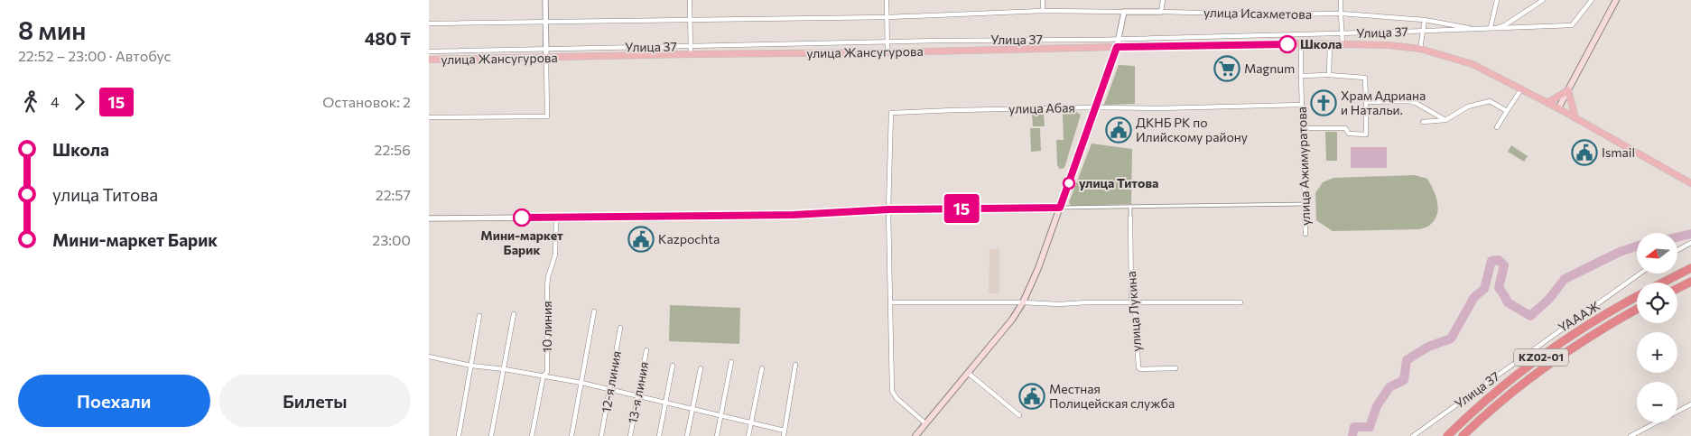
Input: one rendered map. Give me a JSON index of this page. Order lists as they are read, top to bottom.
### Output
{
  "streets": {
    "highway": ["ҮАААЖ", "KZ02-01"],
    "main road": ["улица Жансугурова"],
    "street": [
      "улица Исахметова",
      "Улица 37",
      "улица Абая",
      "улица Ажимуратова",
      "улица Лукина",
      "10 линия",
      "12-я линия",
      "13-я линия"
    ]
  },
  "crossings": [
    ["улица Жансугурова", "улица Ажимуратова"],
    ["улица Абая", "улица Ажимуратова"]
  ],
  "places": {
    "other": ["Школа", "улица Титова", "Мини-маркет Барик"],
    "supermarket": ["Magnum"],
    "church": ["Храм Адриана и Натальи."],
    "public building": [
      "ДКНБ РК по Илийскому району",
      "Ismail",
      "Kazpochta",
      "Местная Полицейская служба"
    ]
  },
  "lines": ["bus line 15"],
  "north": "left",
  "page": {
    "heading": ["8 мин", "22:52 – 23:00 · Автобус", "480 ₸"],
    "on_map": "15",
    "legs": ["4", "15", "Остановок: 2"],
    "list": [
      {
        "name": "Школа",
        "value": "22:56"
      },
      {
        "name": "улица Титова",
        "value": "22:57"
      },
      {
        "name": "Мини-маркет Барик",
        "value": "23:00"
      }
    ],
    "map_buttons": ["+", "−"],
    "buttons": ["Поехали", "Билеты"]
  }
}
